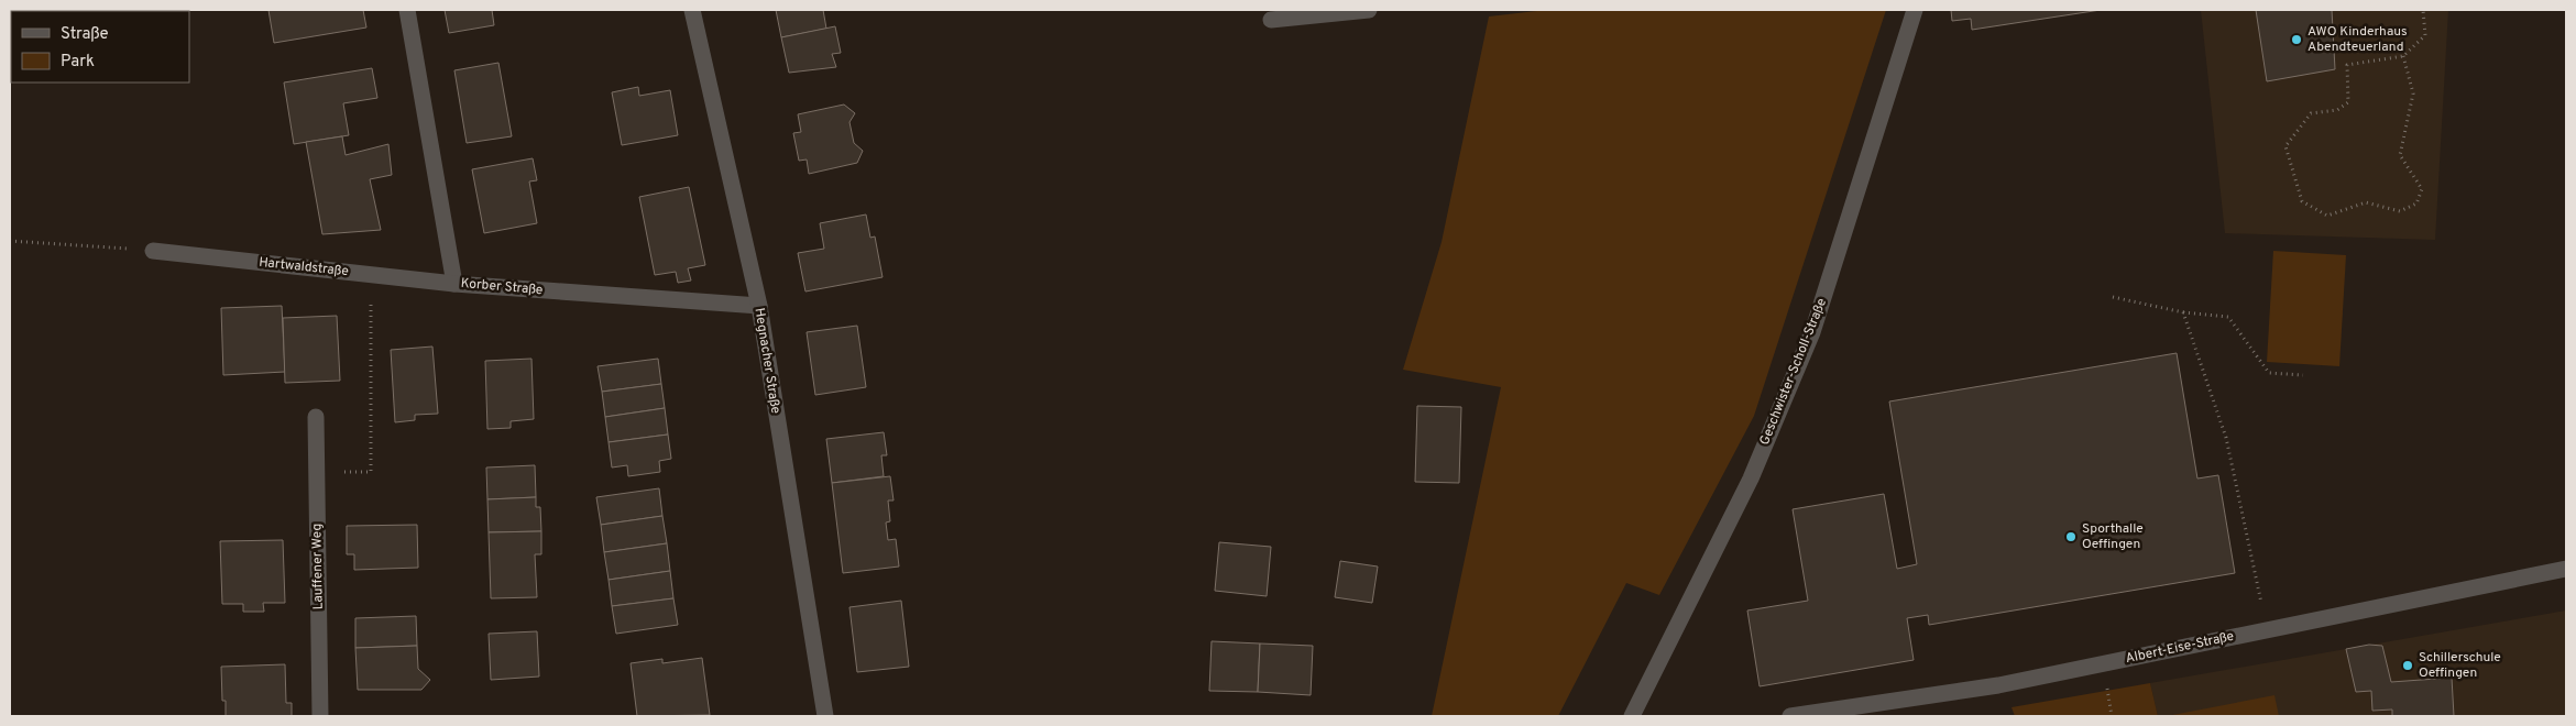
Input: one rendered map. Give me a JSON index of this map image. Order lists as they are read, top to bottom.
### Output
{
  "streets": {
    "street": [
      "Hartwaldstraße",
      "Korber Straße",
      "Hegnacher Straße",
      "Geschwister-Scholl-Straße",
      "Lauffener Weg",
      "Albert-Eise-Straße"
    ]
  },
  "crossings": [
    ["Hartwaldstraße", "Korber Straße"],
    ["Korber Straße", "Hegnacher Straße"]
  ],
  "places": ["AWO Kinderhaus Abendteuerland", "Sporthalle Oeffingen", "Schillerschule Oeffingen"],
  "legend": ["Straße", "Park"]
}
